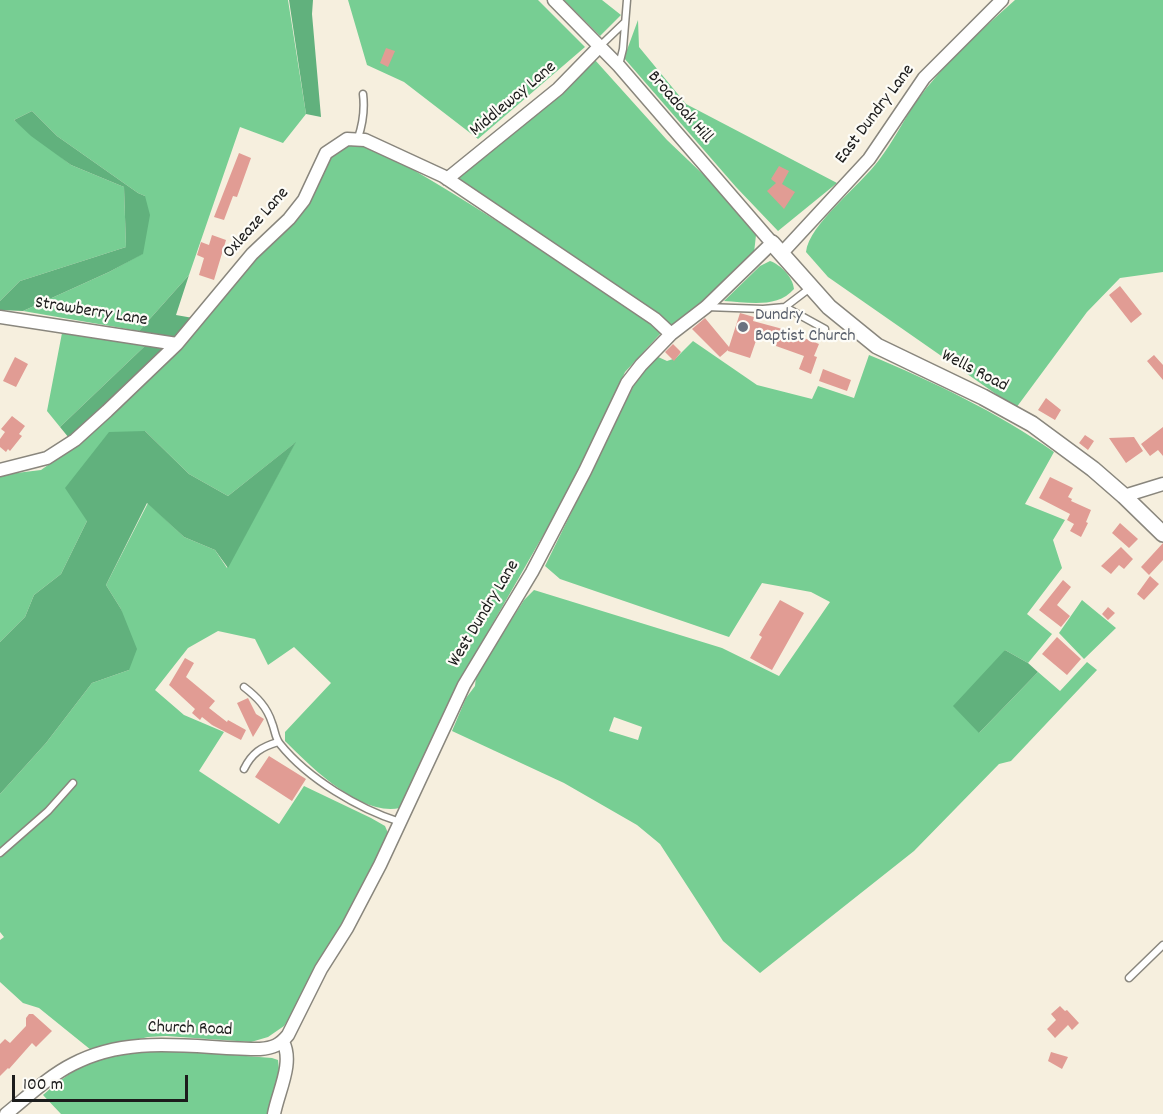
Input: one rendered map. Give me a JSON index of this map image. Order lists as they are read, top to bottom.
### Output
{
  "streets": {
    "street": [
      "Middleway Lane",
      "Broadoak Hill",
      "East Dundry Lane",
      "Oxleaze Lane",
      "Strawberry Lane",
      "Wells Road",
      "West Dundry Lane",
      "Church Road"
    ]
  },
  "crossings": [
    ["Middleway Lane", "Broadoak Hill"],
    ["Broadoak Hill", "East Dundry Lane"],
    ["Broadoak Hill", "Wells Road"],
    ["Broadoak Hill", "West Dundry Lane"],
    ["East Dundry Lane", "Wells Road"],
    ["East Dundry Lane", "West Dundry Lane"],
    ["Oxleaze Lane", "Strawberry Lane"],
    ["Wells Road", "West Dundry Lane"],
    ["West Dundry Lane", "Church Road"]
  ],
  "places": ["Dundry Baptist Church"],
  "scale_bar": "100 m"
}
